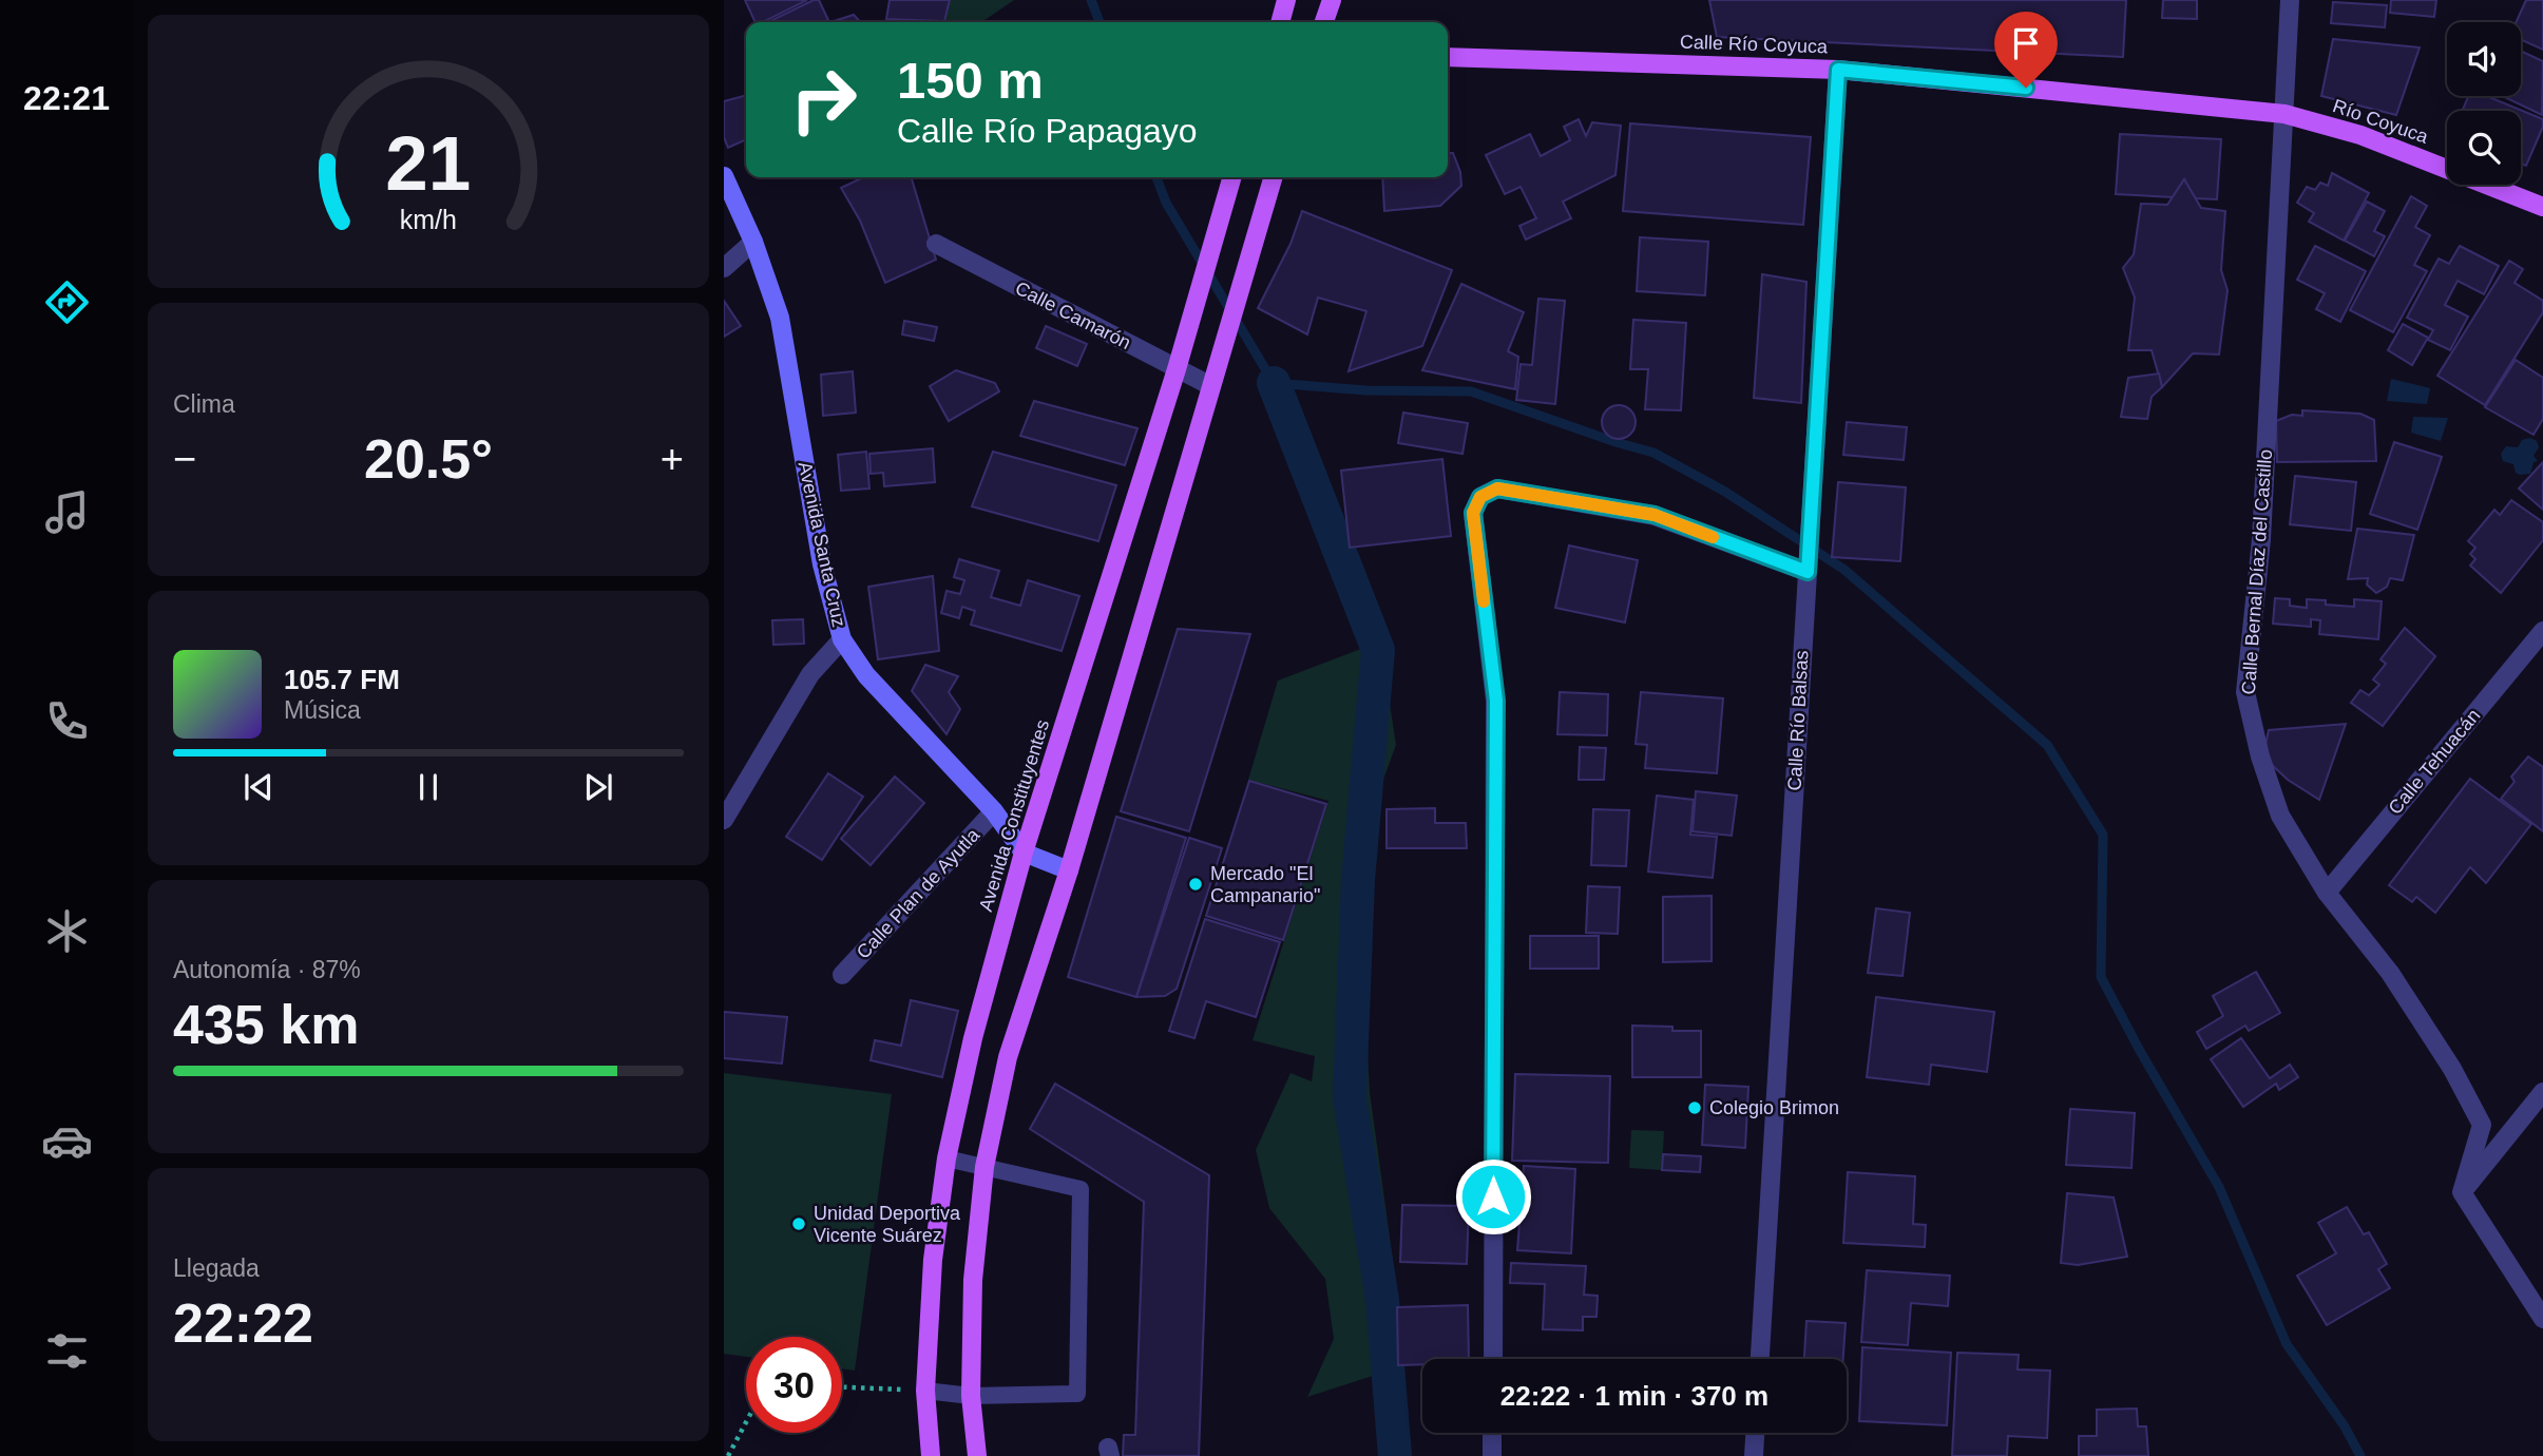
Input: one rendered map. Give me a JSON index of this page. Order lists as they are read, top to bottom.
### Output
{
  "streets": {
    "main road": ["Calle Río Coyuca", "Río Coyuca", "Avenida Constituyentes"],
    "street": [
      "Calle Camarón",
      "Avenida Santa Cruz",
      "Calle Bernal Díaz del Castillo",
      "Calle Río Balsas",
      "Calle Tehuacán",
      "Calle Plan de Ayutla"
    ]
  },
  "crossings": [
    ["Calle Río Coyuca", "Río Coyuca"],
    ["Calle Río Coyuca", "Calle Bernal Díaz del Castillo"],
    ["Calle Río Coyuca", "Calle Río Balsas"],
    ["Río Coyuca", "Calle Bernal Díaz del Castillo"],
    ["Calle Camarón", "Avenida Constituyentes"],
    ["Avenida Santa Cruz", "Avenida Constituyentes"],
    ["Avenida Santa Cruz", "Calle Plan de Ayutla"],
    ["Calle Bernal Díaz del Castillo", "Calle Tehuacán"]
  ],
  "places": ["Mercado \"El Campanario\"", "Colegio Brimon", "Unidad Deportiva Vicente Suárez"],
  "page": {
    "tabs": "22:21",
    "turn": ["150 m", "Calle Río Papagayo"],
    "tile": [
      "Clima",
      ["Autonomía · 87%", "435 km"],
      ["Llegada", "22:22"]
    ],
    "heat": ["−", "20.5°", "+"],
    "song": ["105.7 FM", "Música"],
    "limit": "30",
    "trip": "22:22 · 1 min · 370 m",
    "gauge": ["21", "km/h"]
  }
}
